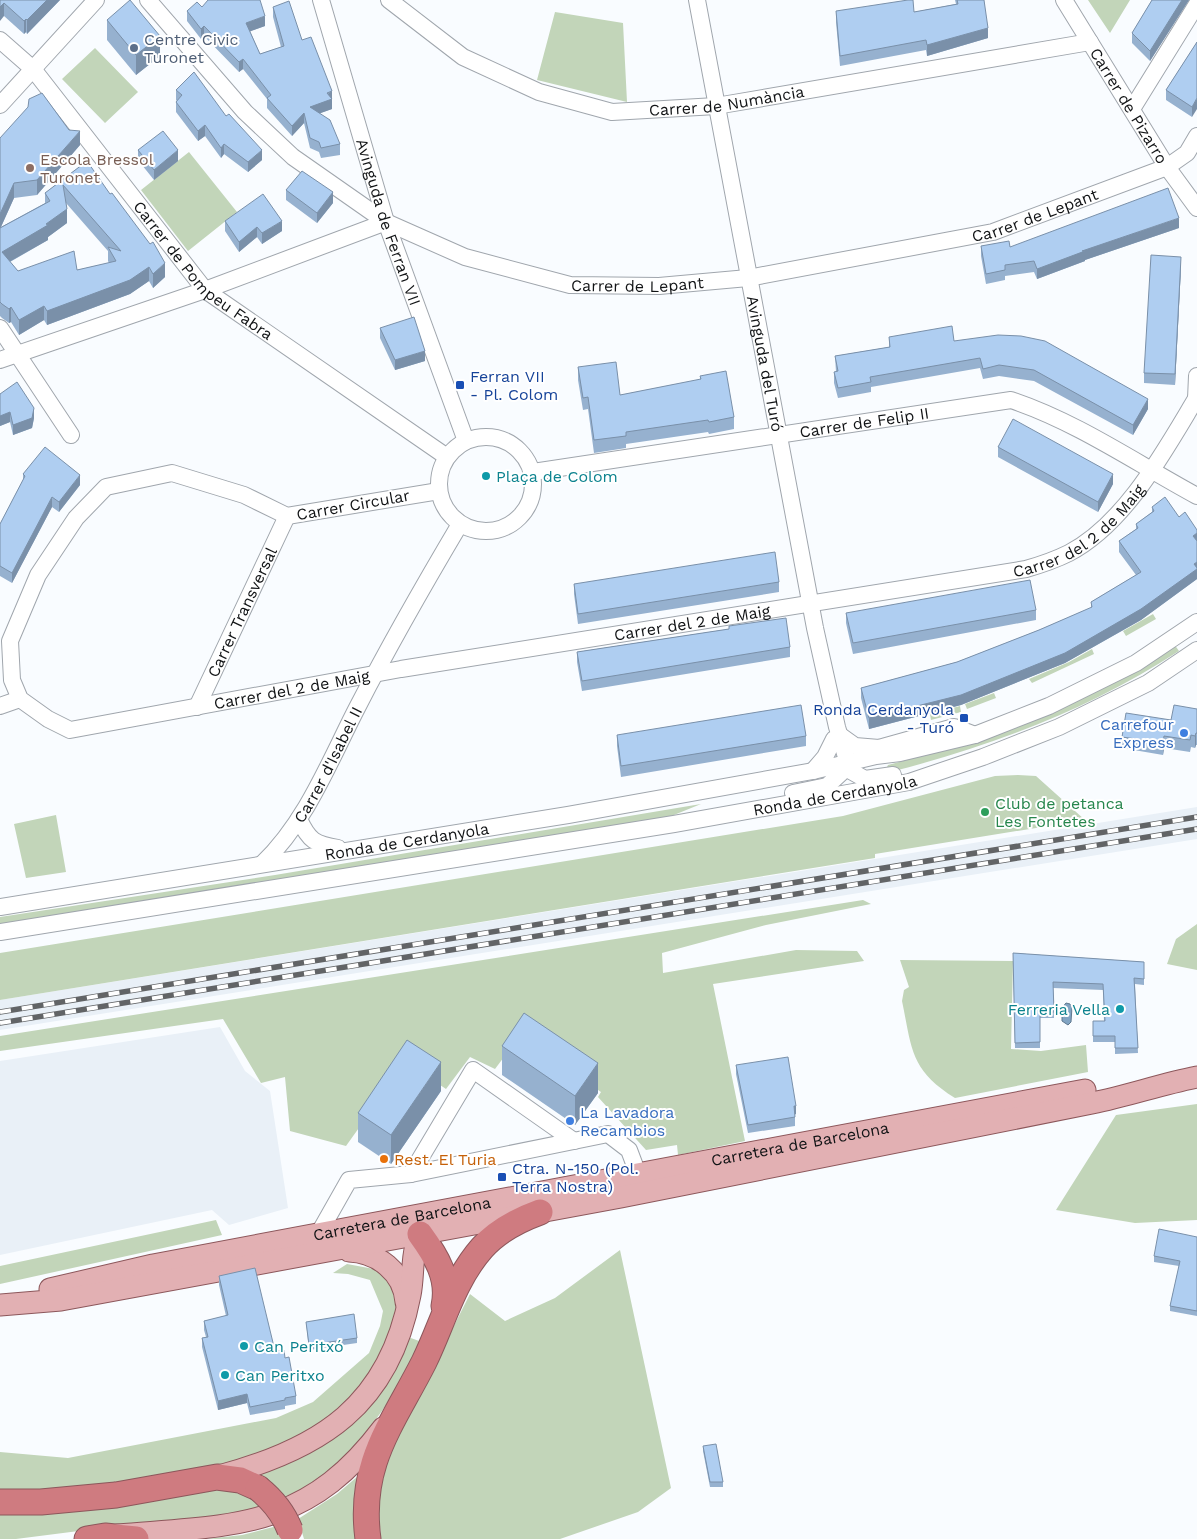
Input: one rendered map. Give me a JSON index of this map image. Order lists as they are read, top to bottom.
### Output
{
  "streets": {
    "main road": ["Carretera de Barcelona"],
    "street": [
      "Carrer de Numància",
      "Carrer de Pizarro",
      "Carrer de Lepant",
      "Avinguda de Ferran VII",
      "Carrer de Pompeu Fabra",
      "Avinguda del Turó",
      "Carrer de Felip II",
      "Carrer Circular",
      "Carrer del 2 de Maig",
      "Carrer Transversal",
      "Carrer d'Isabel II",
      "Ronda de Cerdanyola"
    ]
  },
  "crossings": [
    ["Carrer de Numància", "Carrer de Pizarro"],
    ["Carrer de Numància", "Avinguda del Turó"],
    ["Carrer de Pizarro", "Carrer de Lepant"],
    ["Carrer de Lepant", "Avinguda de Ferran VII"],
    ["Carrer de Lepant", "Avinguda del Turó"],
    ["Avinguda de Ferran VII", "Carrer de Pompeu Fabra"],
    ["Avinguda de Ferran VII", "Carrer de Felip II"],
    ["Avinguda de Ferran VII", "Carrer Circular"],
    ["Avinguda de Ferran VII", "Carrer d'Isabel II"],
    ["Carrer de Pompeu Fabra", "Carrer de Felip II"],
    ["Carrer de Pompeu Fabra", "Carrer Circular"],
    ["Carrer de Pompeu Fabra", "Carrer d'Isabel II"],
    ["Avinguda del Turó", "Carrer de Felip II"],
    ["Avinguda del Turó", "Carrer del 2 de Maig"],
    ["Avinguda del Turó", "Ronda de Cerdanyola"],
    ["Carrer de Felip II", "Carrer Circular"],
    ["Carrer de Felip II", "Carrer del 2 de Maig"],
    ["Carrer de Felip II", "Carrer d'Isabel II"],
    ["Carrer Circular", "Carrer Transversal"],
    ["Carrer Circular", "Carrer d'Isabel II"],
    ["Carrer del 2 de Maig", "Carrer Transversal"],
    ["Carrer del 2 de Maig", "Carrer d'Isabel II"],
    ["Carrer d'Isabel II", "Ronda de Cerdanyola"]
  ],
  "places": {
    "other": [
      "Centre Civic Turonet",
      "Escola Bressol Turonet",
      "Plaça de Colom",
      "Carrefour Express",
      "Club de petanca Les Fontetes",
      "Ferreria Vella",
      "La Lavadora Recambios",
      "Rest. El Turia",
      "Can Peritxó",
      "Can Peritxo"
    ],
    "transit": ["Ferran VII - Pl. Colom", "Ronda Cerdanyola - Turó", "Ctra. N-150 (Pol. Terra Nostra)"]
  }
}
